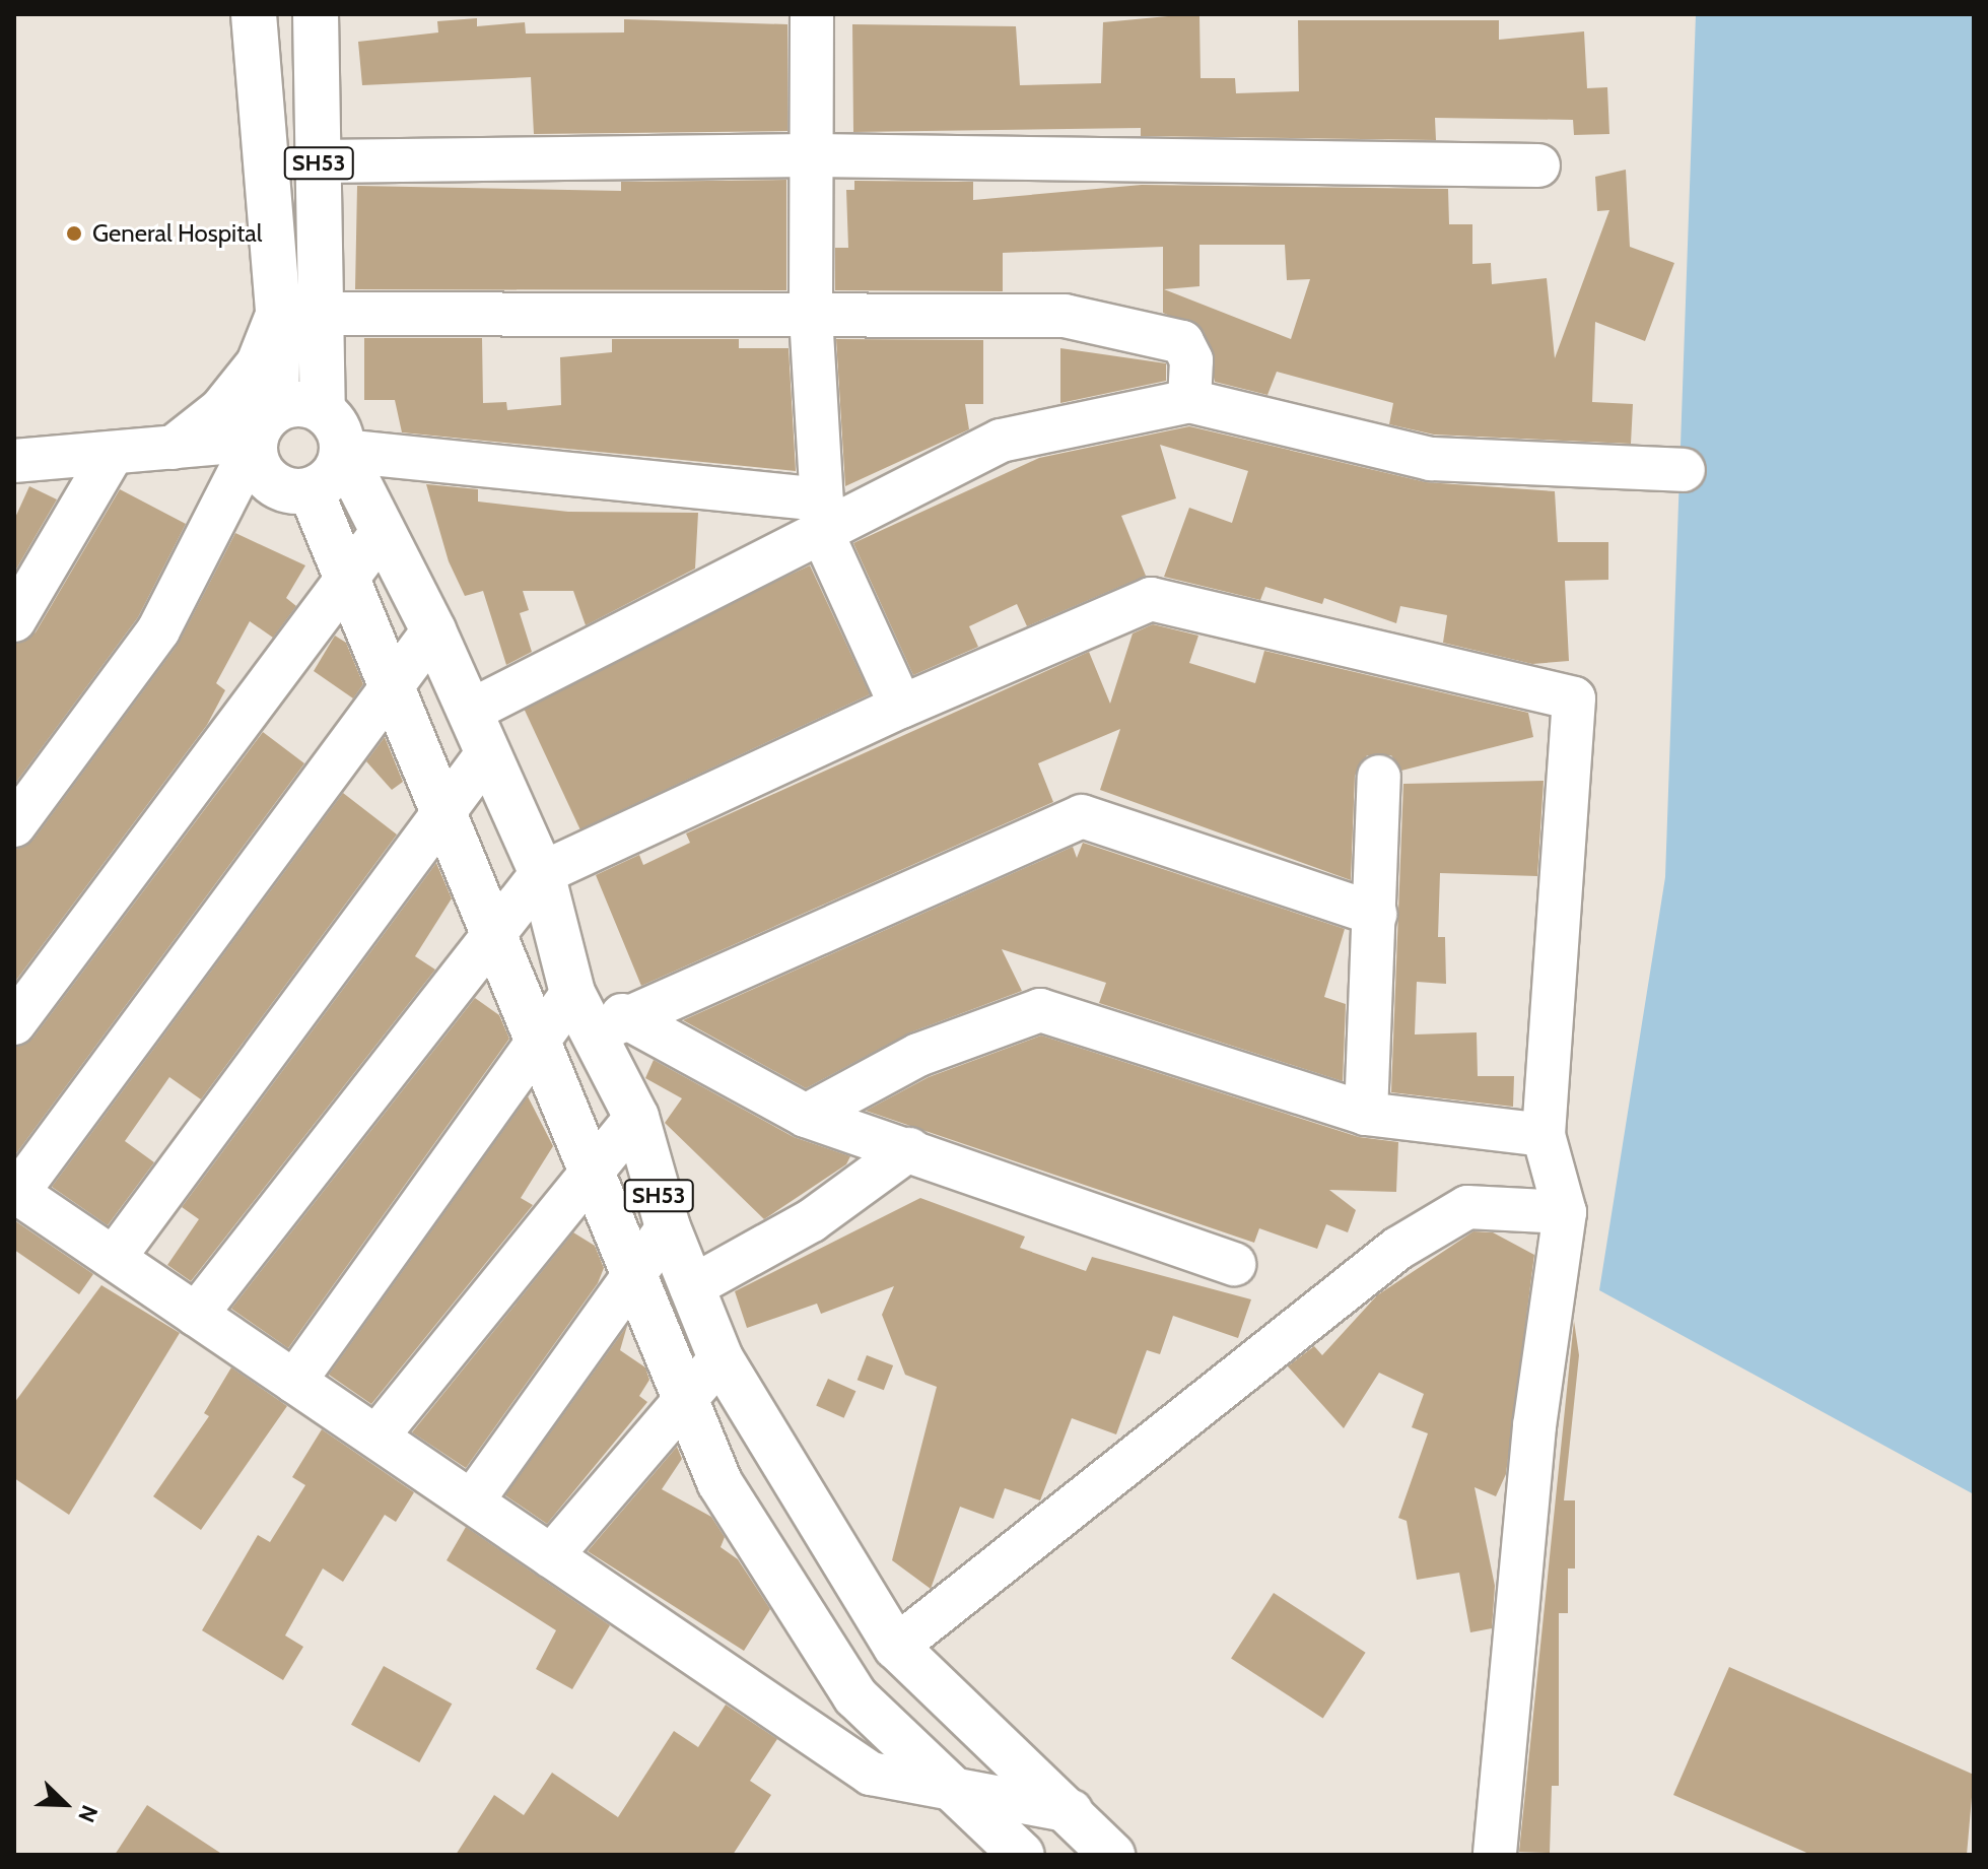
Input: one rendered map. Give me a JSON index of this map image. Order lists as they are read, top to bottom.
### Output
{
  "streets": {
    "main road": ["SH53"]
  },
  "places": ["General Hospital"],
  "north": "bottom right"
}
